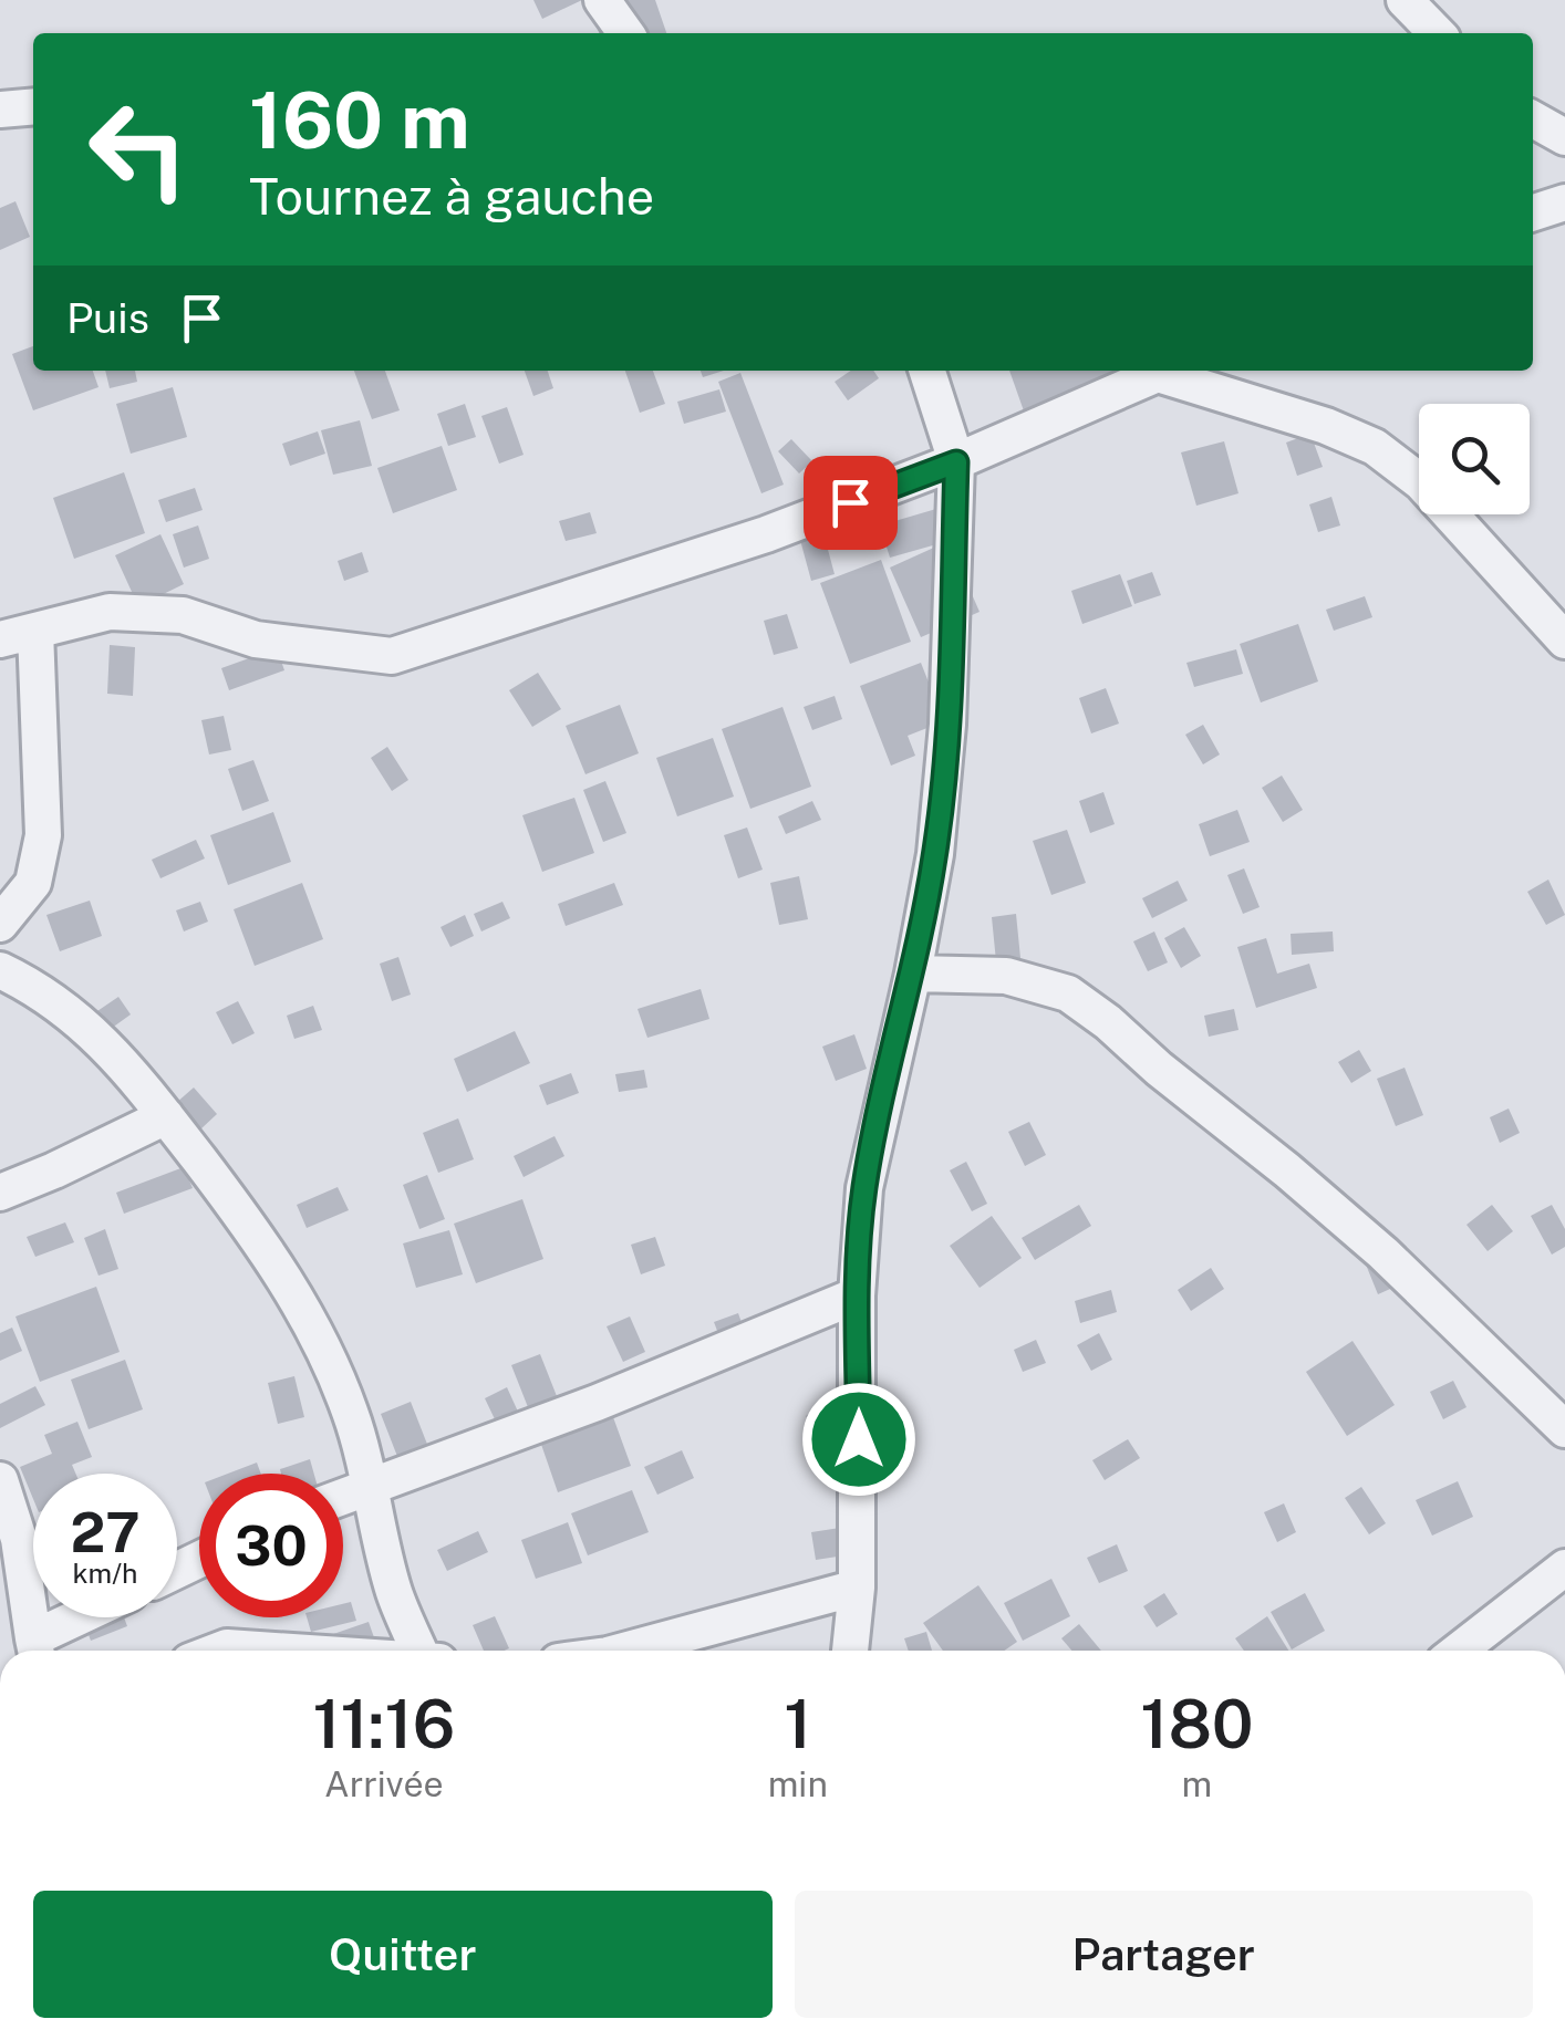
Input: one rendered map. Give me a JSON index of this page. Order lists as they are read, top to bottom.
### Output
{
  "page": {
    "turn": ["160 m", "Tournez à gauche"],
    "then": "Puis",
    "speed": "27 km/h",
    "limit": "30",
    "eta": [
      "11:16",
      "Arrivée",
      "1",
      "min",
      "180",
      "m"
    ],
    "buttons": ["Quitter", "Partager"]
  }
}
